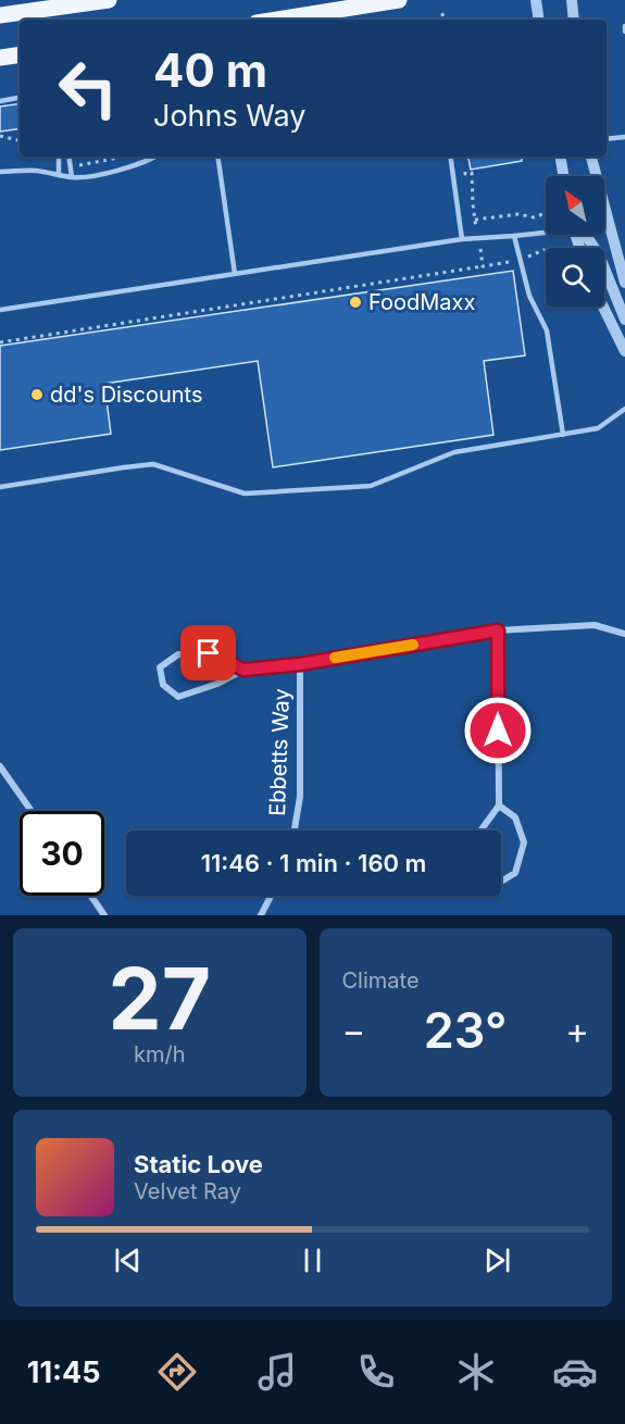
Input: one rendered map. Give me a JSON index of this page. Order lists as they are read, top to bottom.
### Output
{
  "streets": {
    "street": ["Ebbetts Way"]
  },
  "places": ["FoodMaxx", "dd's Discounts"],
  "north": "top left",
  "page": {
    "turn": ["40 m", "Johns Way"],
    "limit": "30",
    "trip": "11:46 · 1 min · 160 m",
    "tile": [
      ["27", "km/h"],
      "Climate"
    ],
    "heat": ["−", "23°", "+"],
    "song": ["Static Love", "Velvet Ray"],
    "tabs": "11:45"
  }
}
